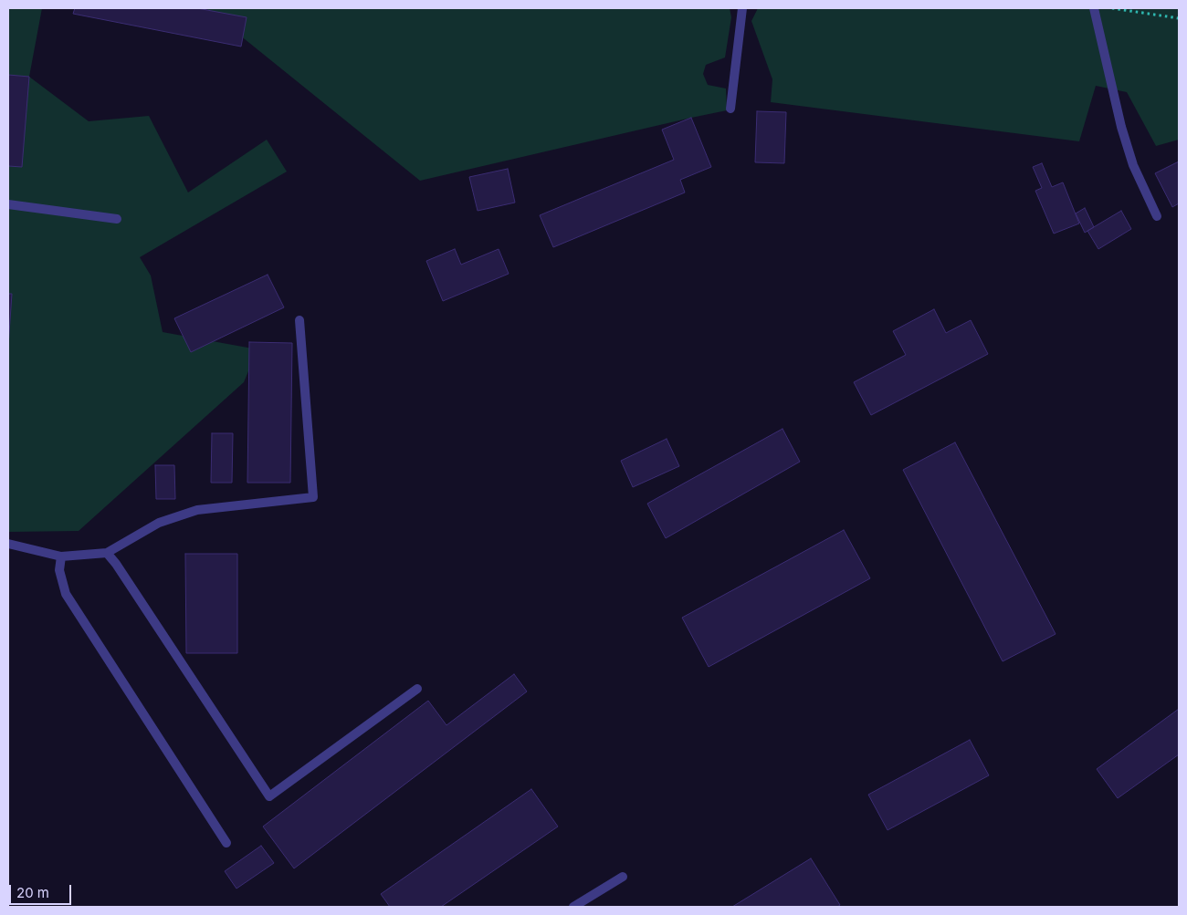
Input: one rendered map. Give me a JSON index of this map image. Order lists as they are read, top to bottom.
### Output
{
  "scale_bar": "20 m"
}
